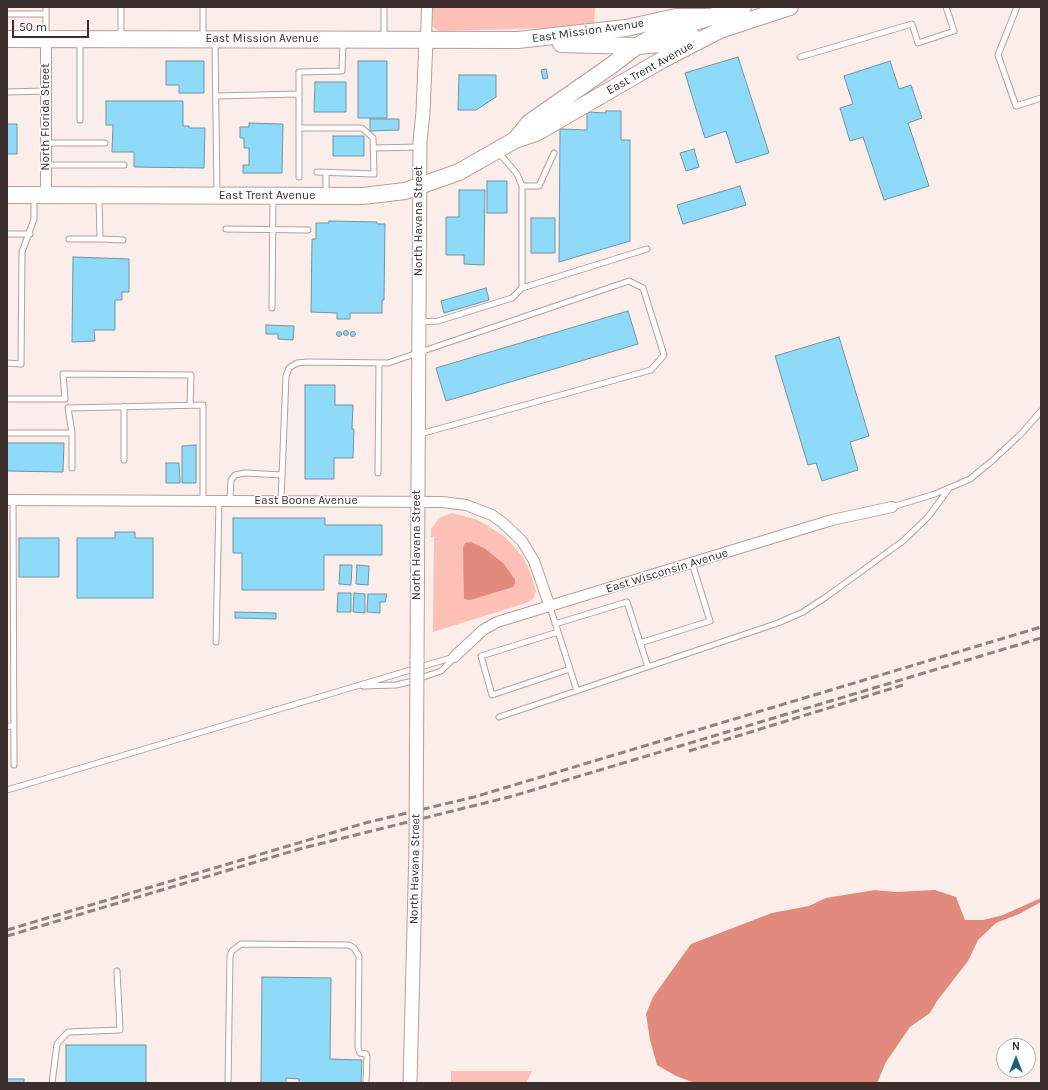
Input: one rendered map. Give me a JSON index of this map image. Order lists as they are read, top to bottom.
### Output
{
  "streets": {
    "main road": ["East Mission Avenue", "East Trent Avenue"],
    "street": [
      "North Florida Street",
      "North Havana Street",
      "East Boone Avenue",
      "East Wisconsin Avenue"
    ]
  },
  "crossings": [
    ["East Mission Avenue", "East Trent Avenue"],
    ["East Mission Avenue", "North Florida Street"],
    ["East Mission Avenue", "North Havana Street"],
    ["East Trent Avenue", "North Florida Street"],
    ["East Trent Avenue", "North Havana Street"],
    ["North Havana Street", "East Boone Avenue"],
    ["East Boone Avenue", "East Wisconsin Avenue"]
  ],
  "scale_bar": "50 m",
  "north": "top"
}
